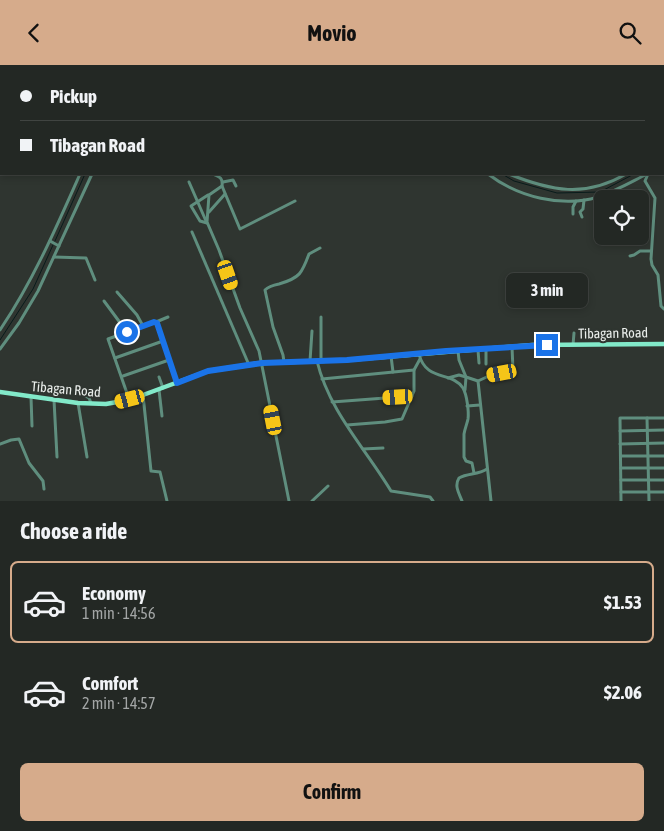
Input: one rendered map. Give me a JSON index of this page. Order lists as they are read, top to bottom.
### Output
{
  "streets": {
    "main road": ["Tibagan Road"]
  },
  "page": {
    "header": "Movio",
    "banner": ["Pickup", "Tibagan Road"],
    "bubble": "3 min",
    "heading": "Choose a ride",
    "list": [
      {
        "name": "Economy",
        "note": "1 min · 14:56",
        "value": "$1.53"
      },
      {
        "name": "Comfort",
        "note": "2 min · 14:57",
        "value": "$2.06"
      }
    ],
    "buttons": "Confirm"
  }
}
